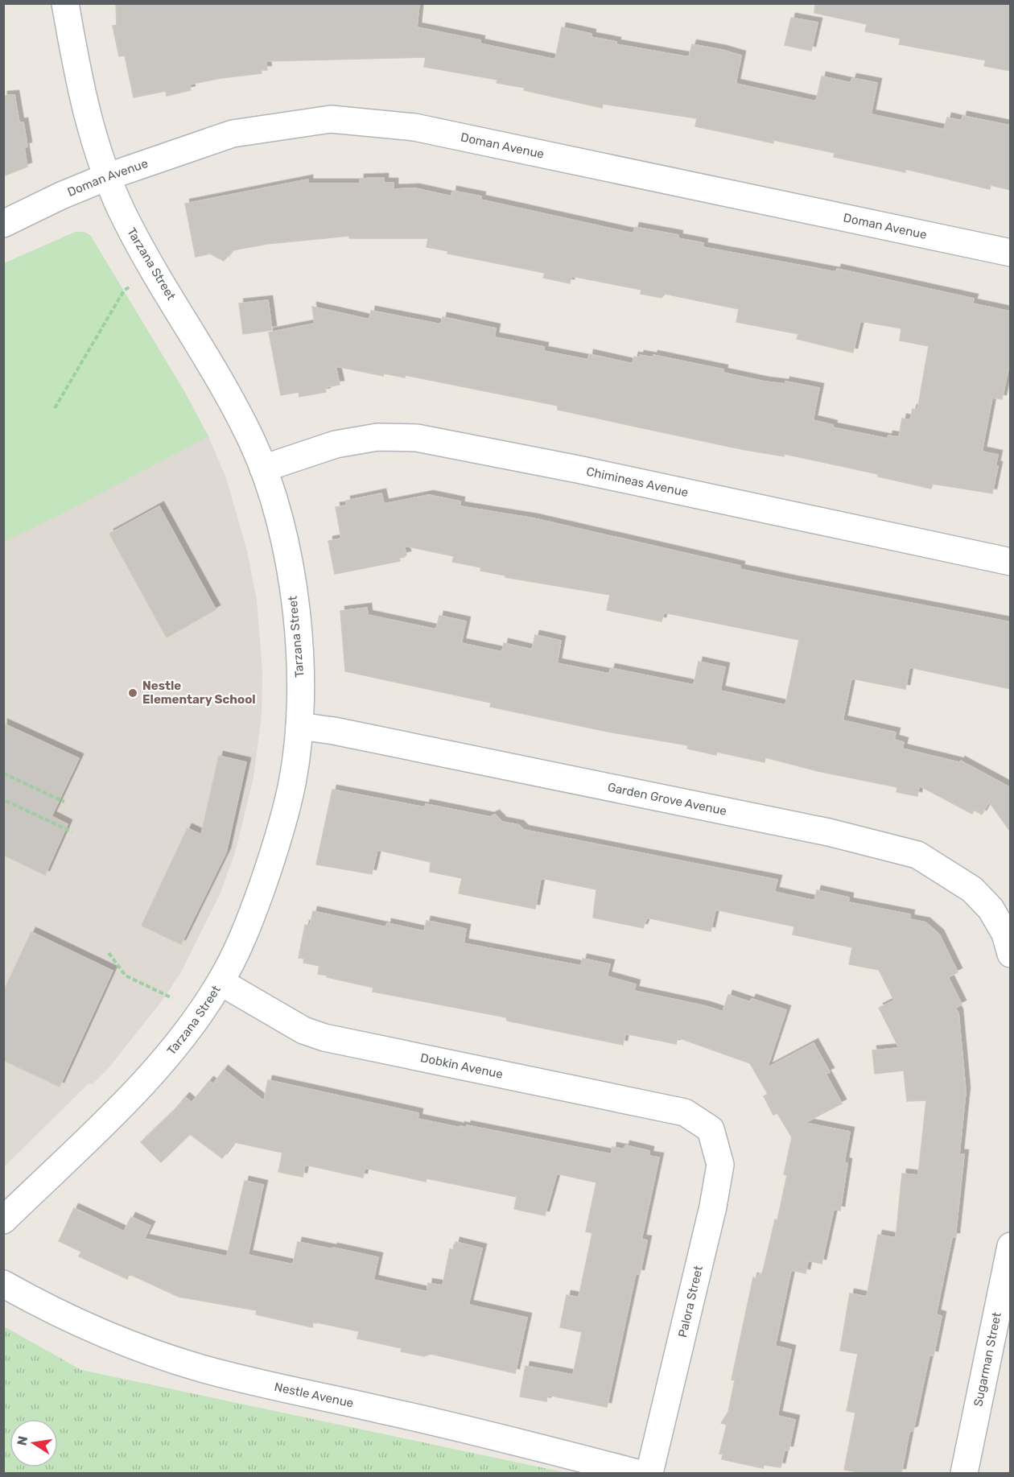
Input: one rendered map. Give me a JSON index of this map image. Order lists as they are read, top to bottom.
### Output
{
  "streets": {
    "street": [
      "Doman Avenue",
      "Tarzana Street",
      "Chimineas Avenue",
      "Garden Grove Avenue",
      "Dobkin Avenue",
      "Palora Street",
      "Sugarman Street",
      "Nestle Avenue"
    ]
  },
  "crossings": [
    ["Doman Avenue", "Tarzana Street"],
    ["Tarzana Street", "Chimineas Avenue"],
    ["Tarzana Street", "Garden Grove Avenue"],
    ["Tarzana Street", "Dobkin Avenue"],
    ["Dobkin Avenue", "Palora Street"]
  ],
  "places": ["Nestle Elementary School"],
  "north": "left"
}
